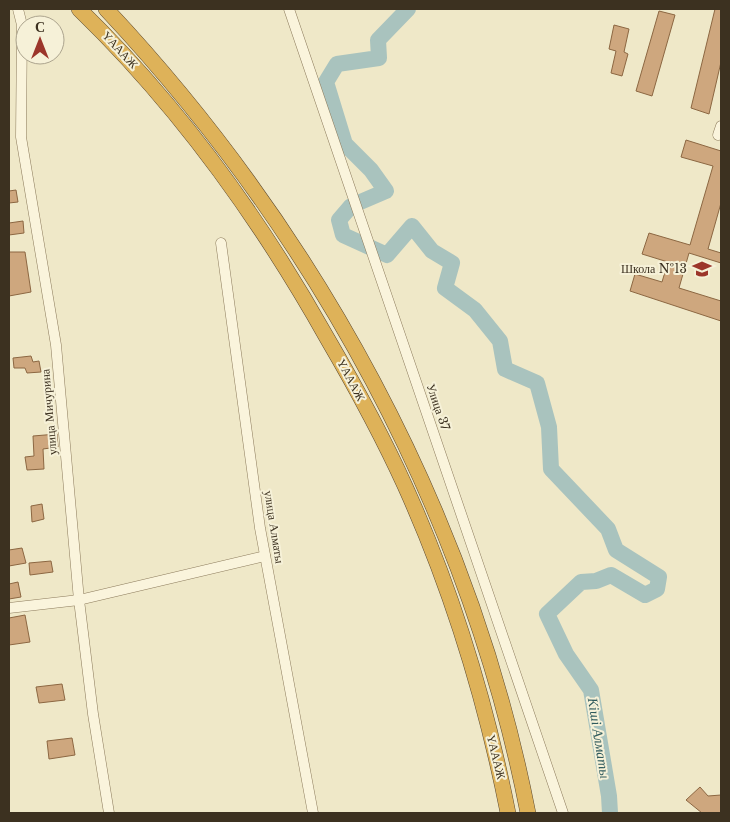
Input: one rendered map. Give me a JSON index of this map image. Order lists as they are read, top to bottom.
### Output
{
  "streets": {
    "highway": ["ҮАААЖ"],
    "street": ["Улица 37", "улица Мичурина", "улица Алматы"]
  },
  "water": ["Кіші Алматы"],
  "places": {
    "school or university": ["Школа №13"]
  },
  "north": "top"
}
